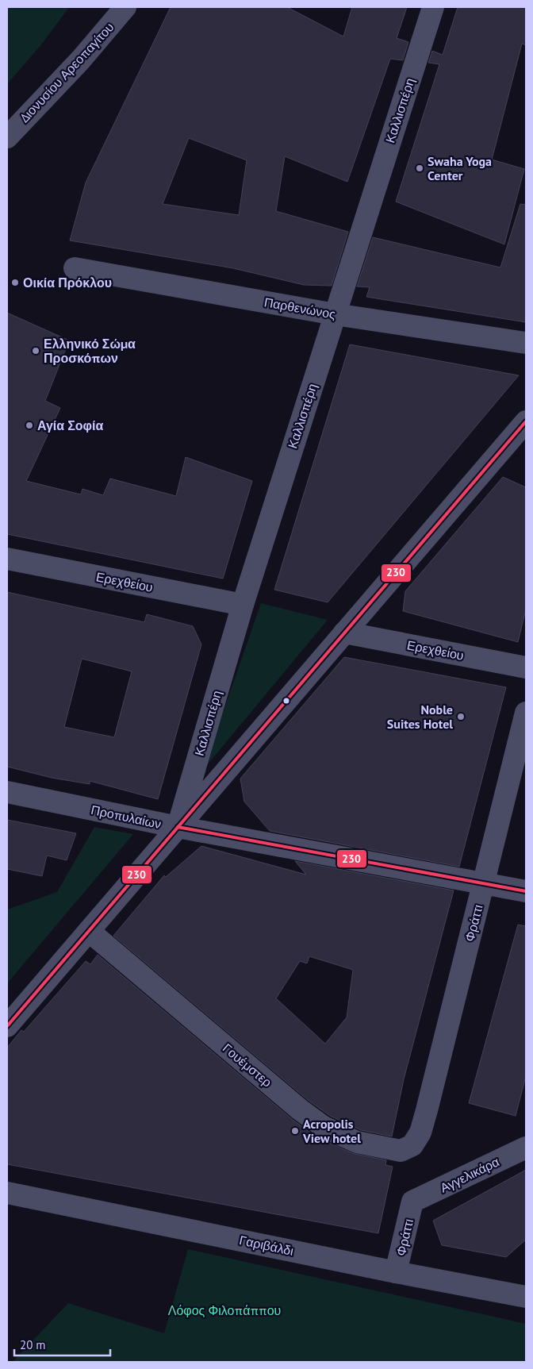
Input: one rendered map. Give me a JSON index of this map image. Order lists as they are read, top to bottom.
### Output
{
  "streets": {
    "street": [
      "Διονυσίου Αρεοπαγίτου",
      "Καλλισπέρη",
      "Παρθενώνος",
      "Ερεχθείου",
      "Προπυλαίων",
      "Φράττι",
      "Γουέμστερ",
      "Αγγελικάρα",
      "Γαριβάλδι"
    ]
  },
  "crossings": [
    ["Καλλισπέρη", "Παρθενώνος"],
    ["Καλλισπέρη", "Ερεχθείου"],
    ["Καλλισπέρη", "Προπυλαίων"],
    ["Προπυλαίων", "Φράττι"],
    ["Φράττι", "Γουέμστερ"],
    ["Φράττι", "Αγγελικάρα"],
    ["Φράττι", "Γαριβάλδι"]
  ],
  "parks": ["Λόφος Φιλοπάππου"],
  "places": [
    "Swaha Yoga Center",
    "Οικία Πρόκλου",
    "Ελληνικό Σώμα Προσκόπων",
    "Αγία Σοφία",
    "Noble Suites Hotel",
    "Acropolis View hotel"
  ],
  "lines": ["transit line 230"],
  "scale_bar": "20 m"
}
